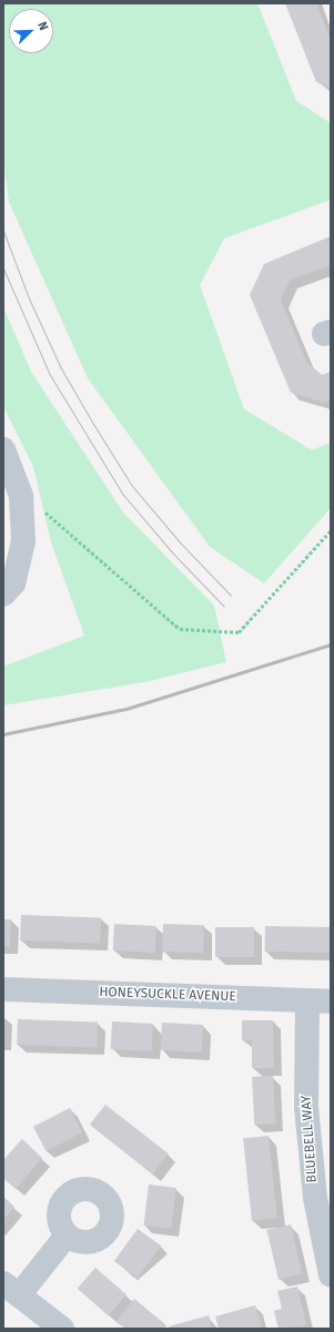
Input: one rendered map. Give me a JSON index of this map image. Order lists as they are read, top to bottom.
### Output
{
  "streets": {
    "street": ["HONEYSUCKLE AVENUE", "BLUEBELL WAY"]
  },
  "crossings": [
    ["HONEYSUCKLE AVENUE", "BLUEBELL WAY"]
  ],
  "north": "top right"
}
